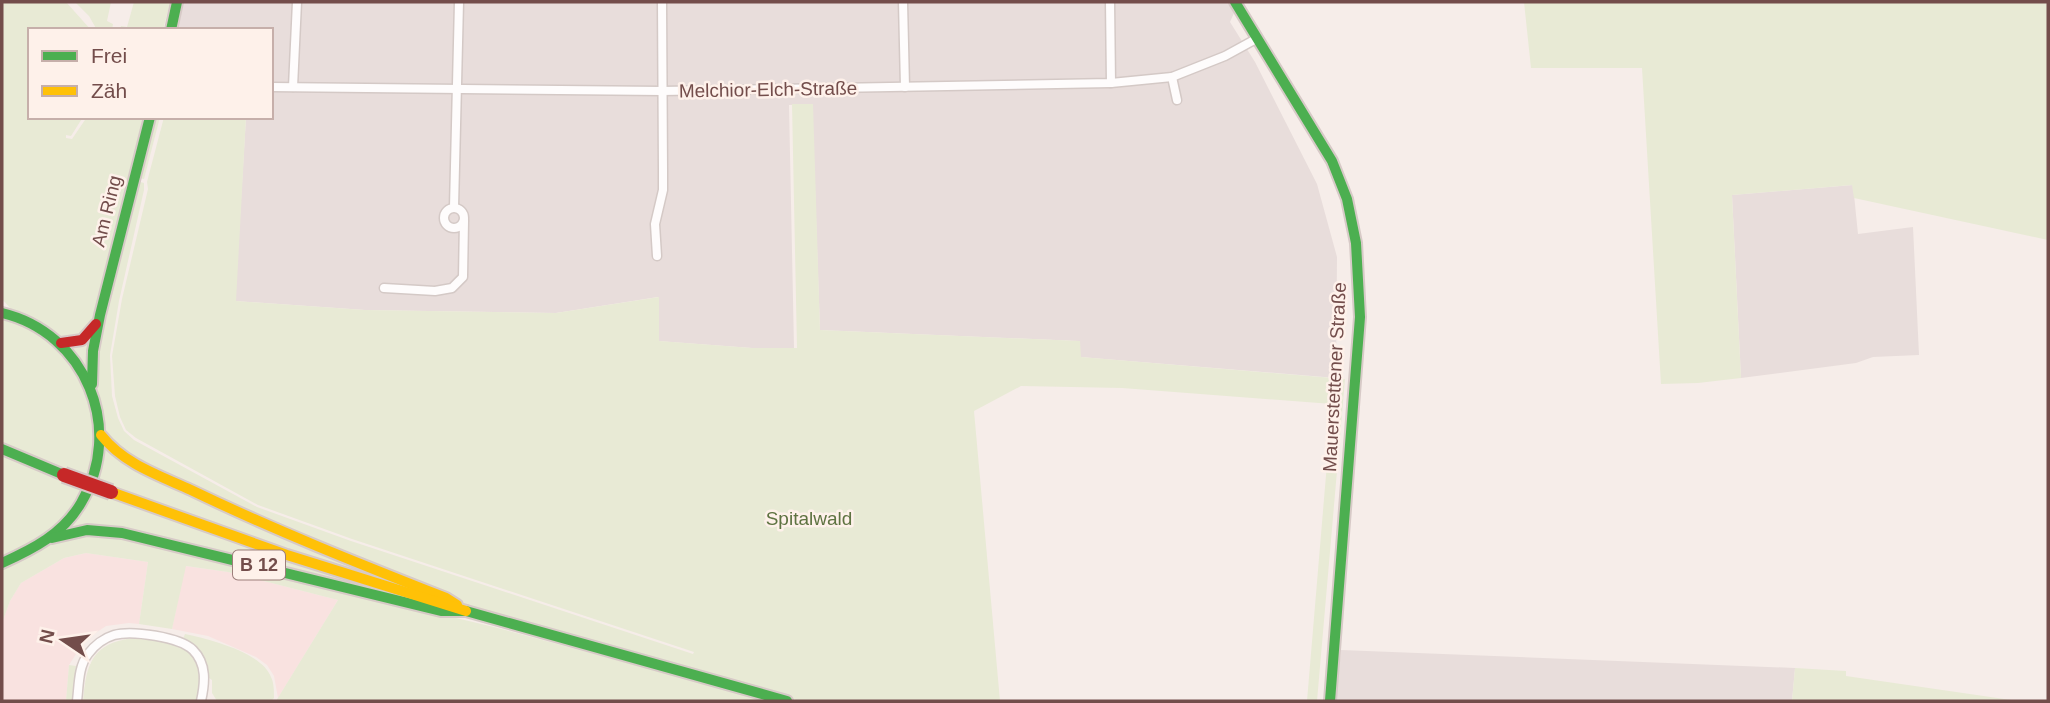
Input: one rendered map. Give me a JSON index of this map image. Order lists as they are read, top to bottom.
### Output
{
  "streets": {
    "main road": ["Am Ring", "Mauerstettener Straße", "B 12"],
    "street": ["Melchior-Elch-Straße"]
  },
  "crossings": [
    ["Melchior-Elch-Straße", "Mauerstettener Straße"]
  ],
  "parks": ["Spitalwald"],
  "legend": ["Frei", "Zäh"],
  "north": "left"
}
